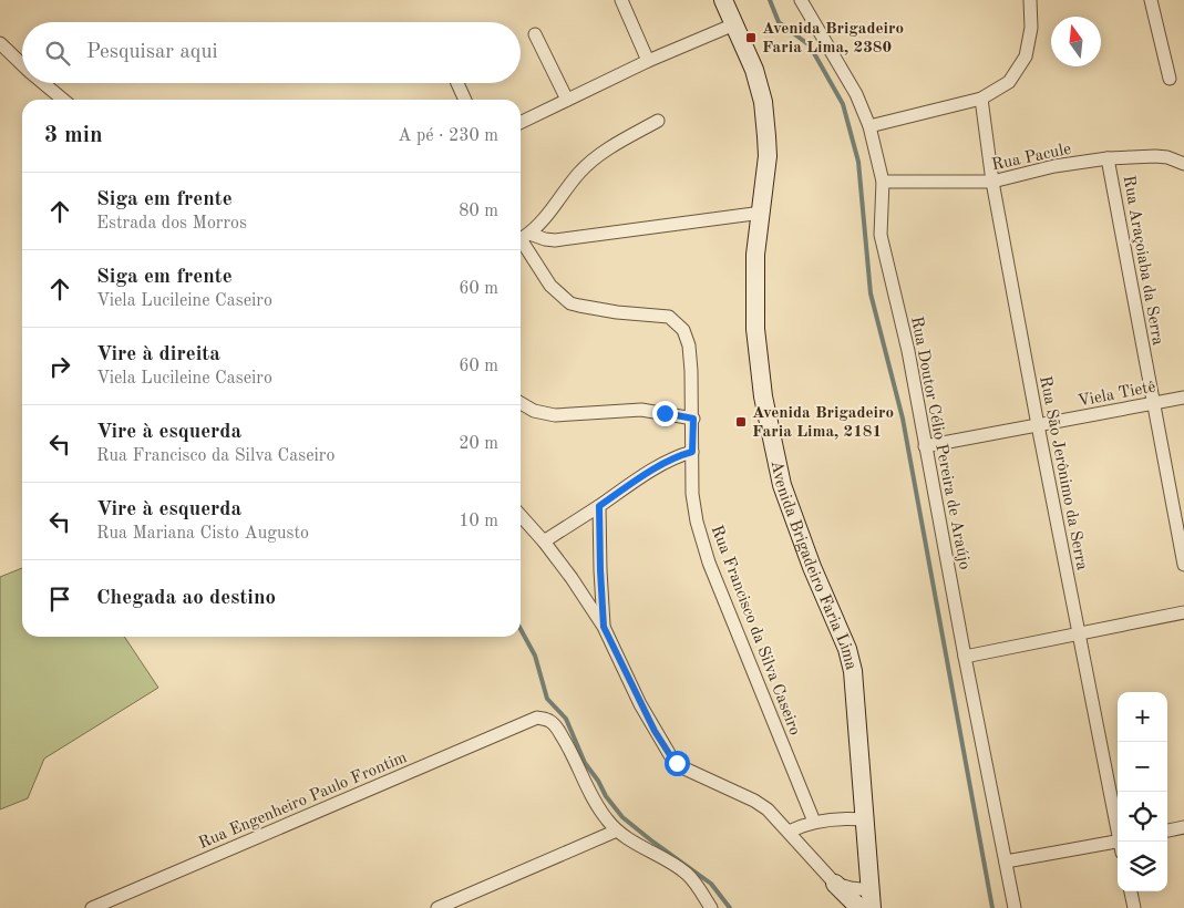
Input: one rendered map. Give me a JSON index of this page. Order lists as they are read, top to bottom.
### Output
{
  "streets": {
    "main road": ["Avenida Brigadeiro Faria Lima"],
    "street": [
      "Rua Pacule",
      "Rua Araçoiaba da Serra",
      "Viela Tietê",
      "Rua Doutor Célio Pereira de Araújo",
      "Rua São Jerônimo da Serra",
      "Rua Francisco da Silva Caseiro",
      "Rua Engenheiro Paulo Frontim"
    ]
  },
  "crossings": [
    ["Rua Pacule", "Rua Araçoiaba da Serra"],
    ["Rua Pacule", "Rua Doutor Célio Pereira de Araújo"],
    ["Rua Pacule", "Rua São Jerônimo da Serra"],
    ["Rua Araçoiaba da Serra", "Viela Tietê"],
    ["Viela Tietê", "Rua Doutor Célio Pereira de Araújo"],
    ["Viela Tietê", "Rua São Jerônimo da Serra"]
  ],
  "places": {
    "transit": ["Avenida Brigadeiro Faria Lima, 2380", "Avenida Brigadeiro Faria Lima, 2181"]
  },
  "north": "top",
  "page": {
    "search": "Pesquisar aqui",
    "heading": ["3 min", "A pé · 230 m"],
    "list": [
      ["Siga em frente", "Estrada dos Morros", "80 m"],
      ["Siga em frente", "Viela Lucileine Caseiro", "60 m"],
      ["Vire à direita", "Viela Lucileine Caseiro", "60 m"],
      ["Vire à esquerda", "Rua Francisco da Silva Caseiro", "20 m"],
      ["Vire à esquerda", "Rua Mariana Cisto Augusto", "10 m"],
      "Chegada ao destino"
    ],
    "map_buttons": ["+", "−"]
  }
}
